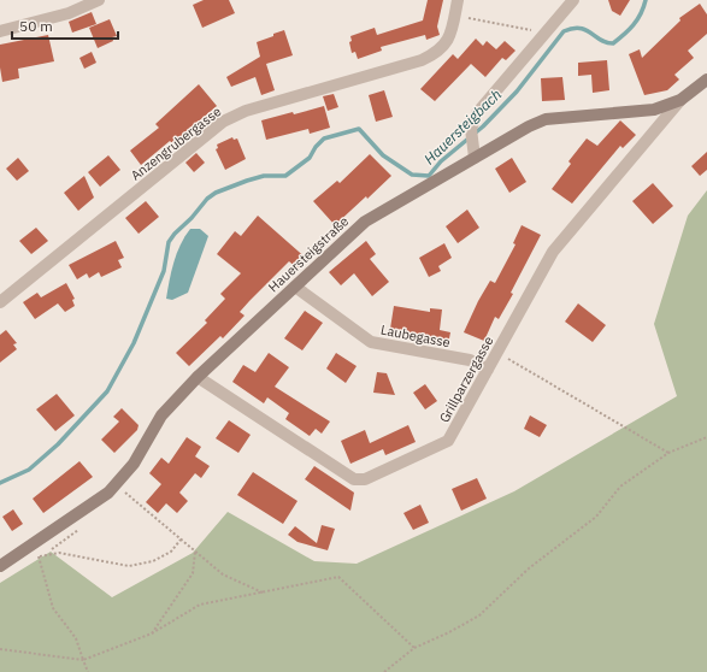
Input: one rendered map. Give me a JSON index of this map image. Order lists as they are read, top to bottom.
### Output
{
  "streets": {
    "street": [
      "Anzengrubergasse",
      "Hauersteigstraße",
      "Laubegasse",
      "Grillparzergasse"
    ]
  },
  "crossings": [
    ["Hauersteigstraße", "Laubegasse"],
    ["Hauersteigstraße", "Grillparzergasse"],
    ["Laubegasse", "Grillparzergasse"]
  ],
  "water": ["Hauersteigbach"],
  "scale_bar": "50 m"
}
